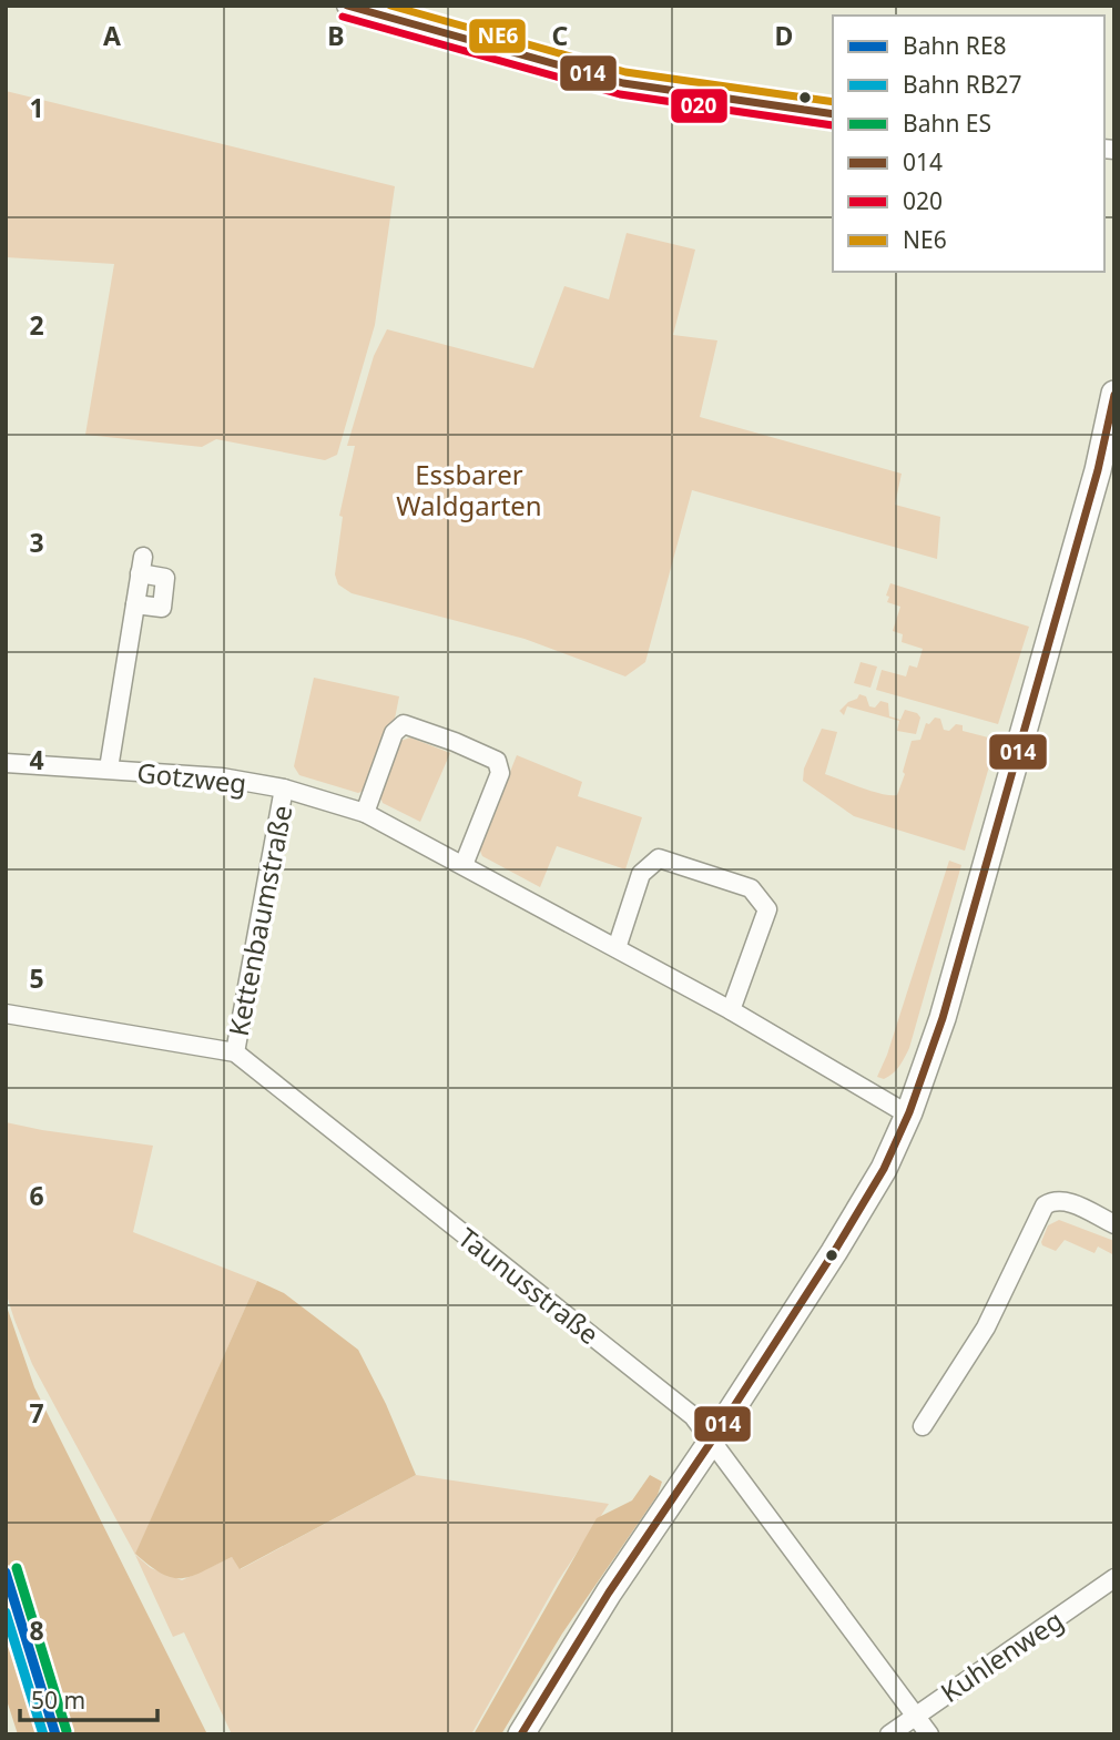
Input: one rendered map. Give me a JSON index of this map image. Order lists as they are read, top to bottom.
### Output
{
  "streets": {
    "street": [
      "Gotzweg",
      "Kettenbaumstraße",
      "Taunusstraße",
      "Kuhlenweg"
    ]
  },
  "crossings": [
    ["Gotzweg", "Kettenbaumstraße"],
    ["Kettenbaumstraße", "Taunusstraße"],
    ["Taunusstraße", "Kuhlenweg"]
  ],
  "parks": ["Essbarer Waldgarten"],
  "lines": [
    "transit line 014",
    "transit line NE6",
    "transit line 020",
    "rail line ES",
    "rail line RE8",
    "rail line RB27"
  ],
  "legend": [
    "Bahn RE8",
    "Bahn RB27",
    "Bahn ES",
    "014",
    "020",
    "NE6"
  ],
  "scale_bar": "50 m",
  "grid": {
    "columns": [
      "A",
      "B",
      "C",
      "D"
    ],
    "rows": [
      "1",
      "2",
      "3",
      "4",
      "5",
      "6",
      "7",
      "8"
    ]
  }
}
